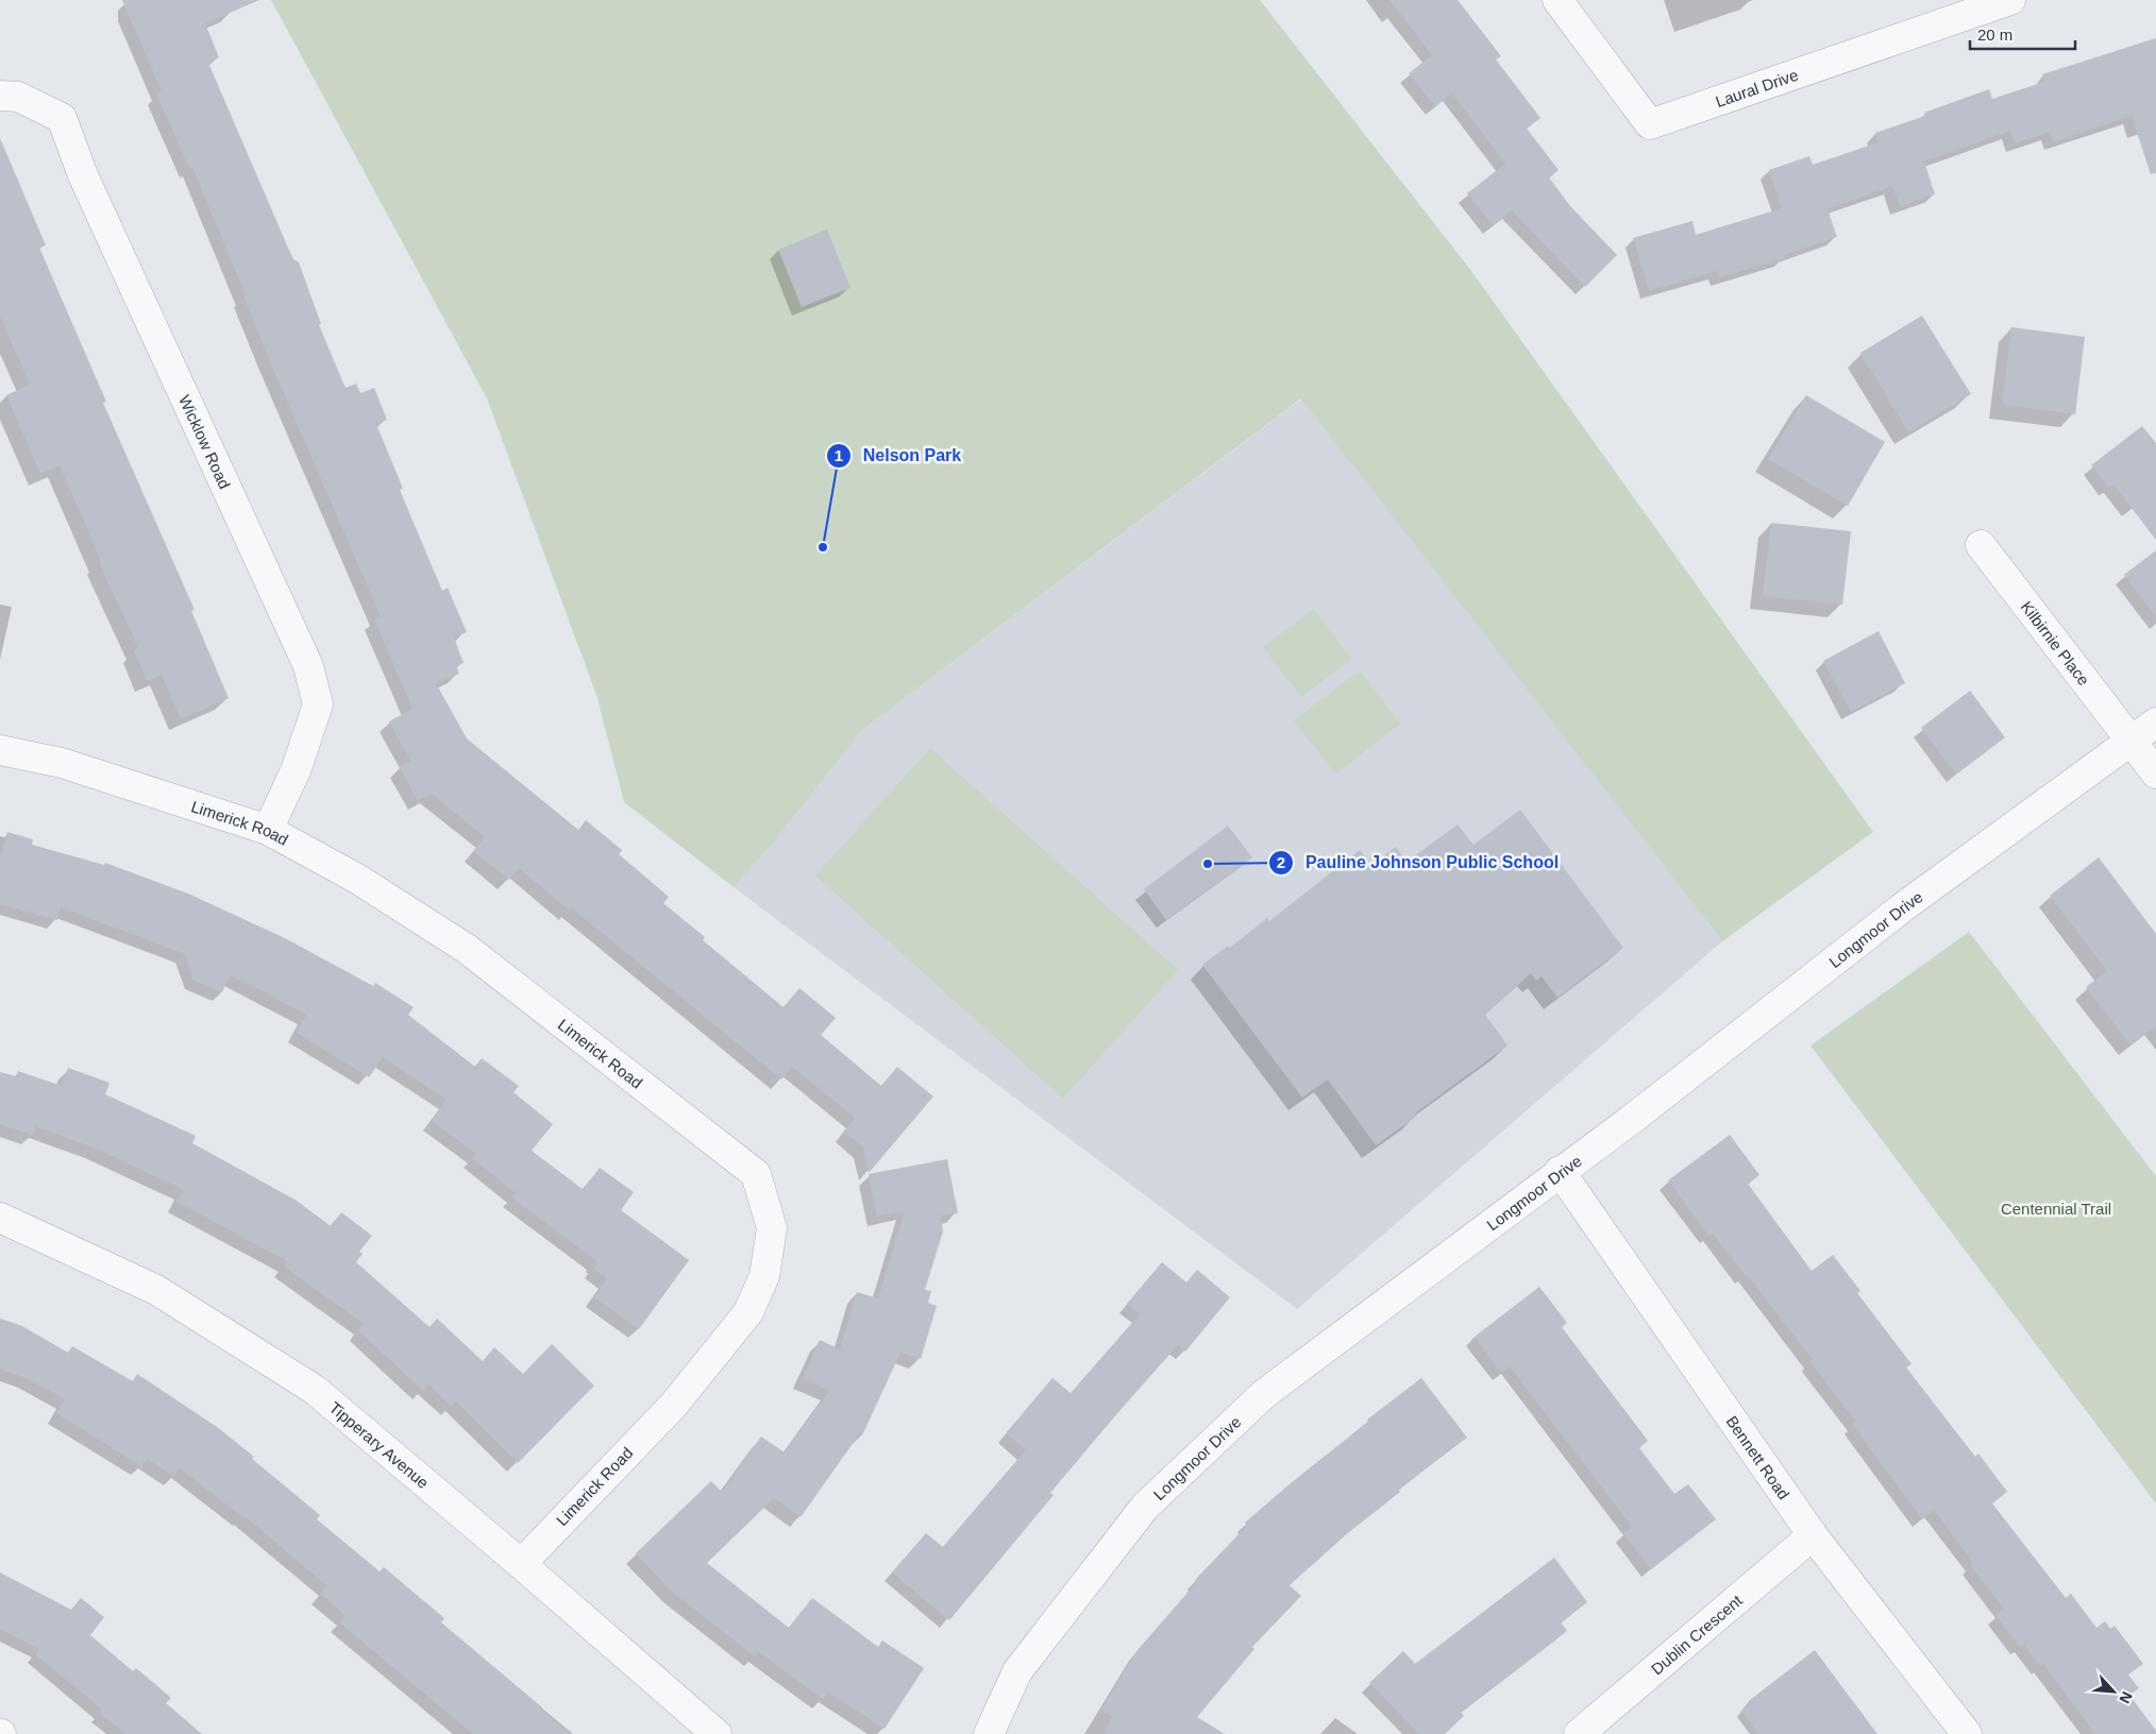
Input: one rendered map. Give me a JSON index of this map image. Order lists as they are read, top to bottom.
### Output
{
  "streets": {
    "street": [
      "Laural Drive",
      "Wicklow Road",
      "Kilbirnie Place",
      "Limerick Road",
      "Longmoor Drive",
      "Tipperary Avenue",
      "Bennett Road",
      "Dublin Crescent"
    ]
  },
  "crossings": [
    ["Wicklow Road", "Limerick Road"],
    ["Kilbirnie Place", "Longmoor Drive"],
    ["Limerick Road", "Tipperary Avenue"],
    ["Longmoor Drive", "Bennett Road"],
    ["Bennett Road", "Dublin Crescent"]
  ],
  "parks": ["Centennial Trail"],
  "places": ["Nelson Park", "Pauline Johnson Public School"],
  "scale_bar": "20 m",
  "north": "bottom right"
}
